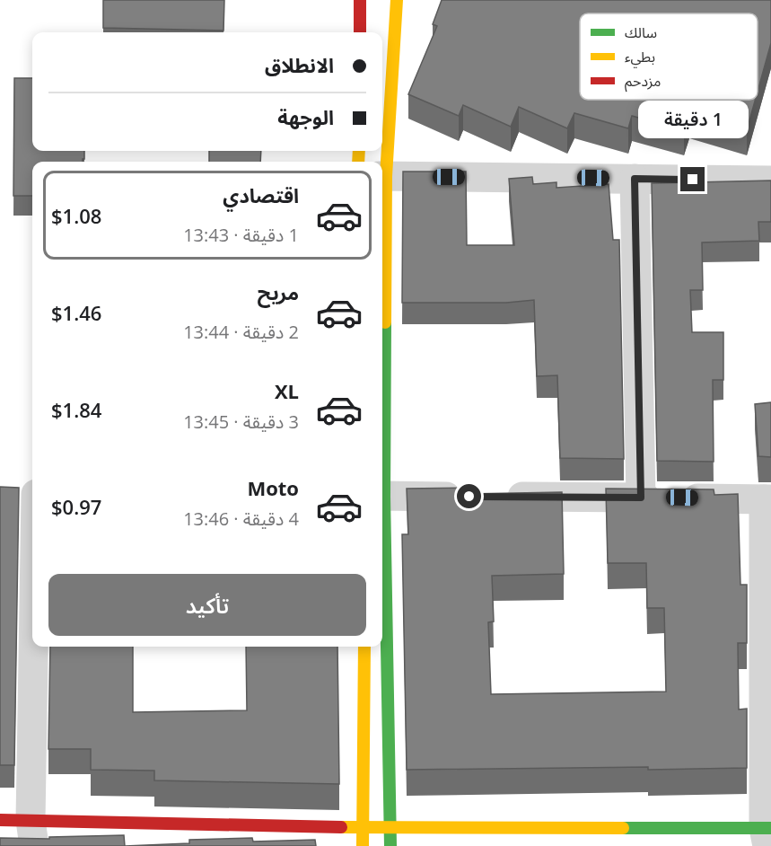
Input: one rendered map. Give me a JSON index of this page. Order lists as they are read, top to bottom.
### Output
{
  "legend": ["سالك", "بطيء", "مزدحم"],
  "page": {
    "banner": ["الانطلاق", "الوجهة"],
    "bubble": "1 دقيقة",
    "list": [
      {
        "name": "اقتصادي",
        "note": "1 دقيقة · 13:43",
        "value": "$1.08"
      },
      {
        "name": "مريح",
        "note": "2 دقيقة · 13:44",
        "value": "$1.46"
      },
      {
        "name": "XL",
        "note": "3 دقيقة · 13:45",
        "value": "$1.84"
      },
      {
        "name": "Moto",
        "note": "4 دقيقة · 13:46",
        "value": "$0.97"
      }
    ],
    "buttons": "تأكيد"
  }
}
